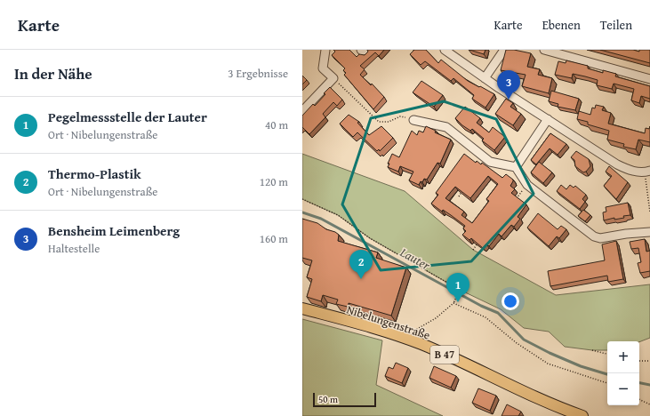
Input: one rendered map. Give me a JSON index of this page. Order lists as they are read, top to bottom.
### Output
{
  "streets": {
    "main road": ["Nibelungenstraße", "B 47"]
  },
  "water": ["Lauter"],
  "scale_bar": "50 m",
  "page": {
    "header": "Karte",
    "nav": ["Karte", "Ebenen", "Teilen"],
    "heading": ["In der Nähe", "3 Ergebnisse"],
    "pins": ["3", "2", "1"],
    "list": [
      {
        "mark": "1",
        "name": "Pegelmessstelle der Lauter",
        "note": "Ort · Nibelungenstraße",
        "value": "40 m"
      },
      {
        "mark": "2",
        "name": "Thermo-Plastik",
        "note": "Ort · Nibelungenstraße",
        "value": "120 m"
      },
      {
        "mark": "3",
        "name": "Bensheim Leimenberg",
        "note": "Haltestelle",
        "value": "160 m"
      }
    ],
    "map_buttons": ["+", "−"],
    "scale": "50 m"
  }
}
